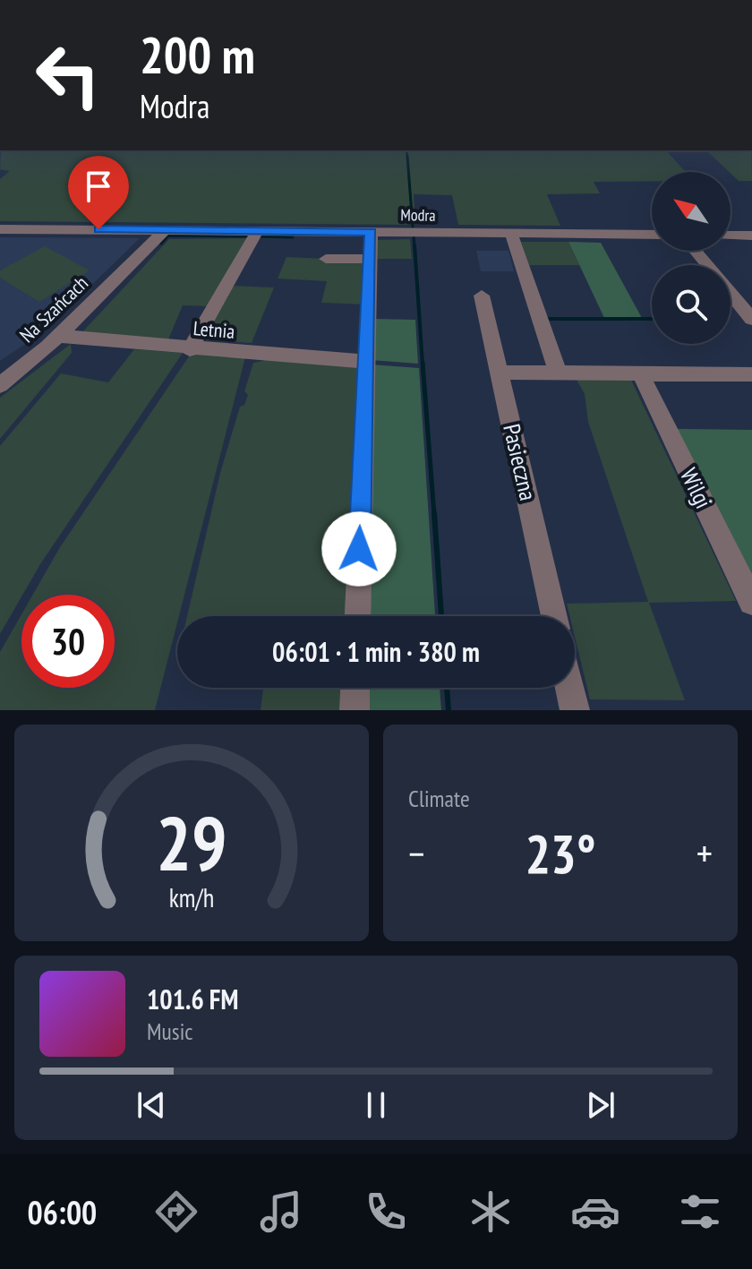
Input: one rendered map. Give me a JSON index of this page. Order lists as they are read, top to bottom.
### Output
{
  "streets": {
    "street": [
      "Modra",
      "Na Szańcach",
      "Letnia",
      "Pasieczna",
      "Wilgi"
    ]
  },
  "crossings": [
    ["Modra", "Na Szańcach"],
    ["Na Szańcach", "Letnia"]
  ],
  "north": "top left",
  "page": {
    "turn": ["200 m", "Modra"],
    "limit": "30",
    "trip": "06:01 · 1 min · 380 m",
    "tile": "Climate",
    "heat": ["−", "23°", "+"],
    "song": ["101.6 FM", "Music"],
    "tabs": "06:00",
    "gauge": ["29", "km/h"]
  }
}
